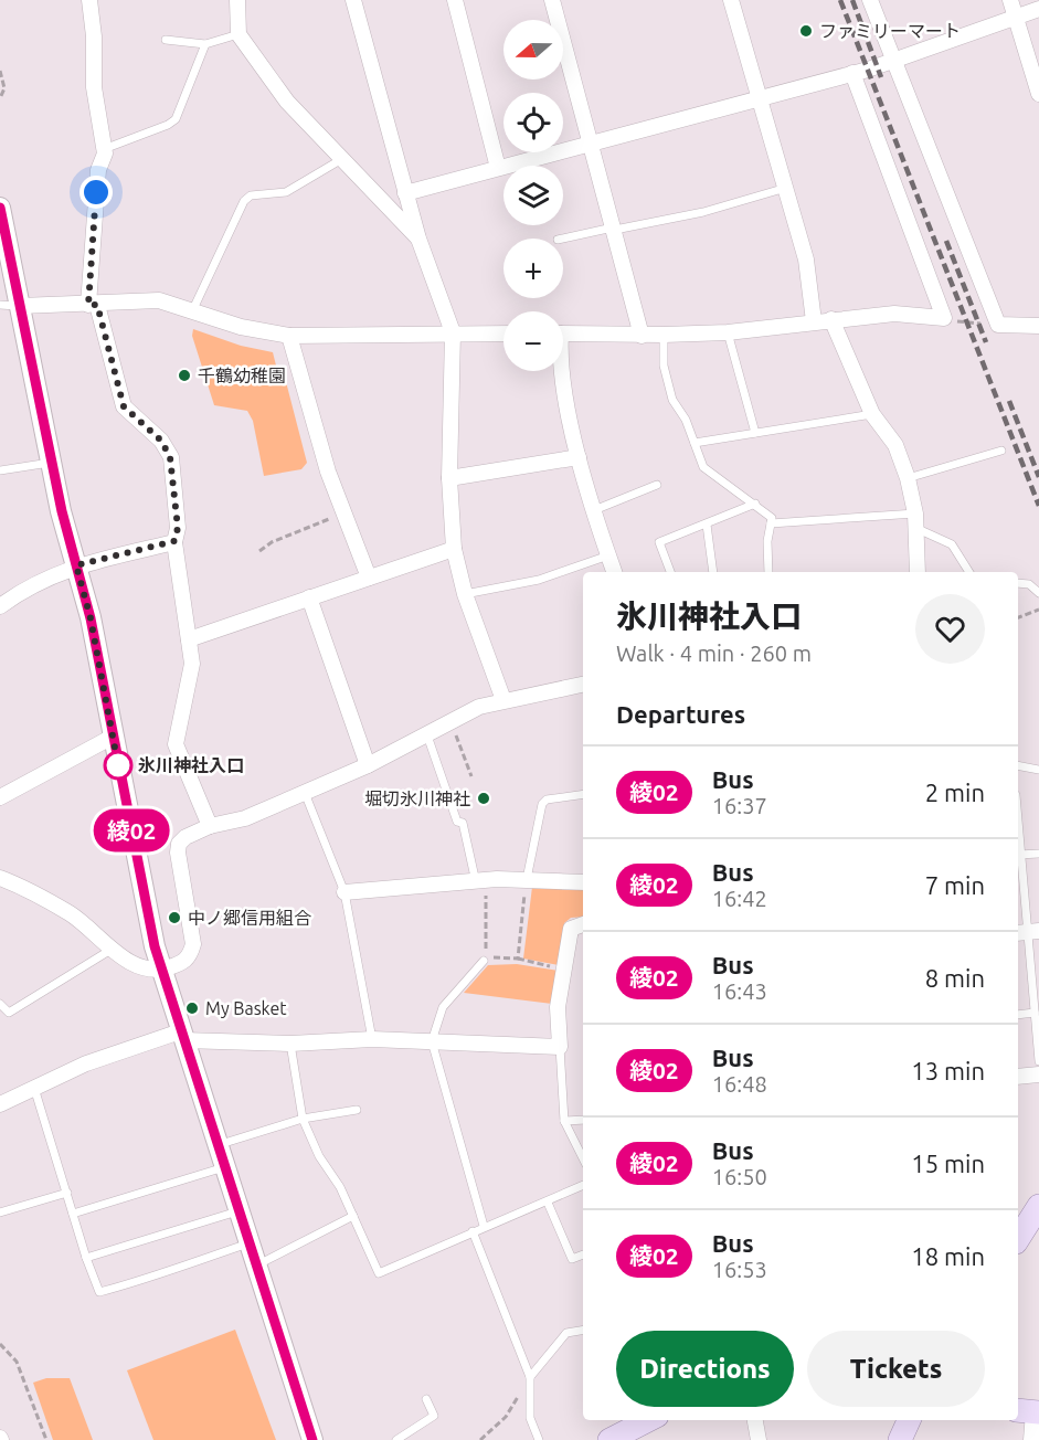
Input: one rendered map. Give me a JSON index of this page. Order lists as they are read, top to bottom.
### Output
{
  "places": [
    "ファミリーマート",
    "千鶴幼稚園",
    "氷川神社入口",
    "堀切氷川神社",
    "中ノ郷信用組合",
    "My Basket"
  ],
  "lines": ["bus line 綾02"],
  "north": "left",
  "page": {
    "on_map": "綾02",
    "map_buttons": ["+", "−"],
    "heading": [
      ["氷川神社入口", "Walk · 4 min · 260 m"],
      "Departures"
    ],
    "list": [
      {
        "mark": "綾02",
        "name": "Bus",
        "note": "16:37",
        "value": "2 min"
      },
      {
        "mark": "綾02",
        "name": "Bus",
        "note": "16:42",
        "value": "7 min"
      },
      {
        "mark": "綾02",
        "name": "Bus",
        "note": "16:43",
        "value": "8 min"
      },
      {
        "mark": "綾02",
        "name": "Bus",
        "note": "16:48",
        "value": "13 min"
      },
      {
        "mark": "綾02",
        "name": "Bus",
        "note": "16:50",
        "value": "15 min"
      },
      {
        "mark": "綾02",
        "name": "Bus",
        "note": "16:53",
        "value": "18 min"
      }
    ],
    "buttons": ["Directions", "Tickets"]
  }
}
